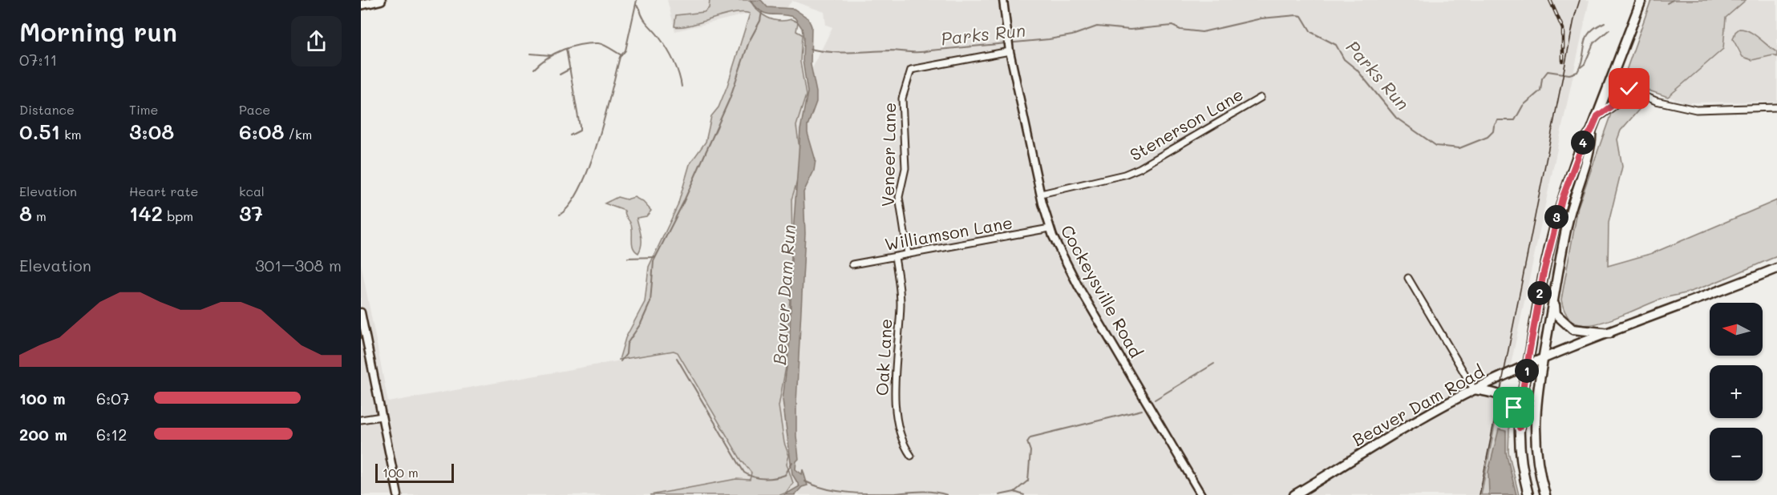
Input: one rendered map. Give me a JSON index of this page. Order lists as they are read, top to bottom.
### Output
{
  "streets": {
    "main road": ["Beaver Dam Road"],
    "street": [
      "Stenerson Lane",
      "Veneer Lane",
      "Williamson Lane",
      "Cockeysville Road",
      "Oak Lane"
    ]
  },
  "crossings": [
    ["Stenerson Lane", "Cockeysville Road"],
    ["Veneer Lane", "Williamson Lane"],
    ["Veneer Lane", "Cockeysville Road"],
    ["Williamson Lane", "Cockeysville Road"],
    ["Williamson Lane", "Oak Lane"]
  ],
  "water": ["Parks Run", "Beaver Dam Run"],
  "scale_bar": "100 m",
  "north": "left",
  "page": {
    "heading": ["Morning run", "07:11"],
    "stats": [
      ["Distance", "0.51 km"],
      ["Time", "3:08"],
      ["Pace", "6:08 /km"],
      ["Elevation", "8 m"],
      ["Heart rate", "142 bpm"],
      ["kcal", "37"]
    ],
    "pins": [
      "4",
      "3",
      "2",
      "1"
    ],
    "chart": ["Elevation", "301–308 m"],
    "map_buttons": ["+", "−"],
    "list": [
      {
        "name": "100 m",
        "note": "6:07"
      },
      {
        "name": "200 m",
        "note": "6:12"
      }
    ],
    "scale": "100 m"
  }
}
